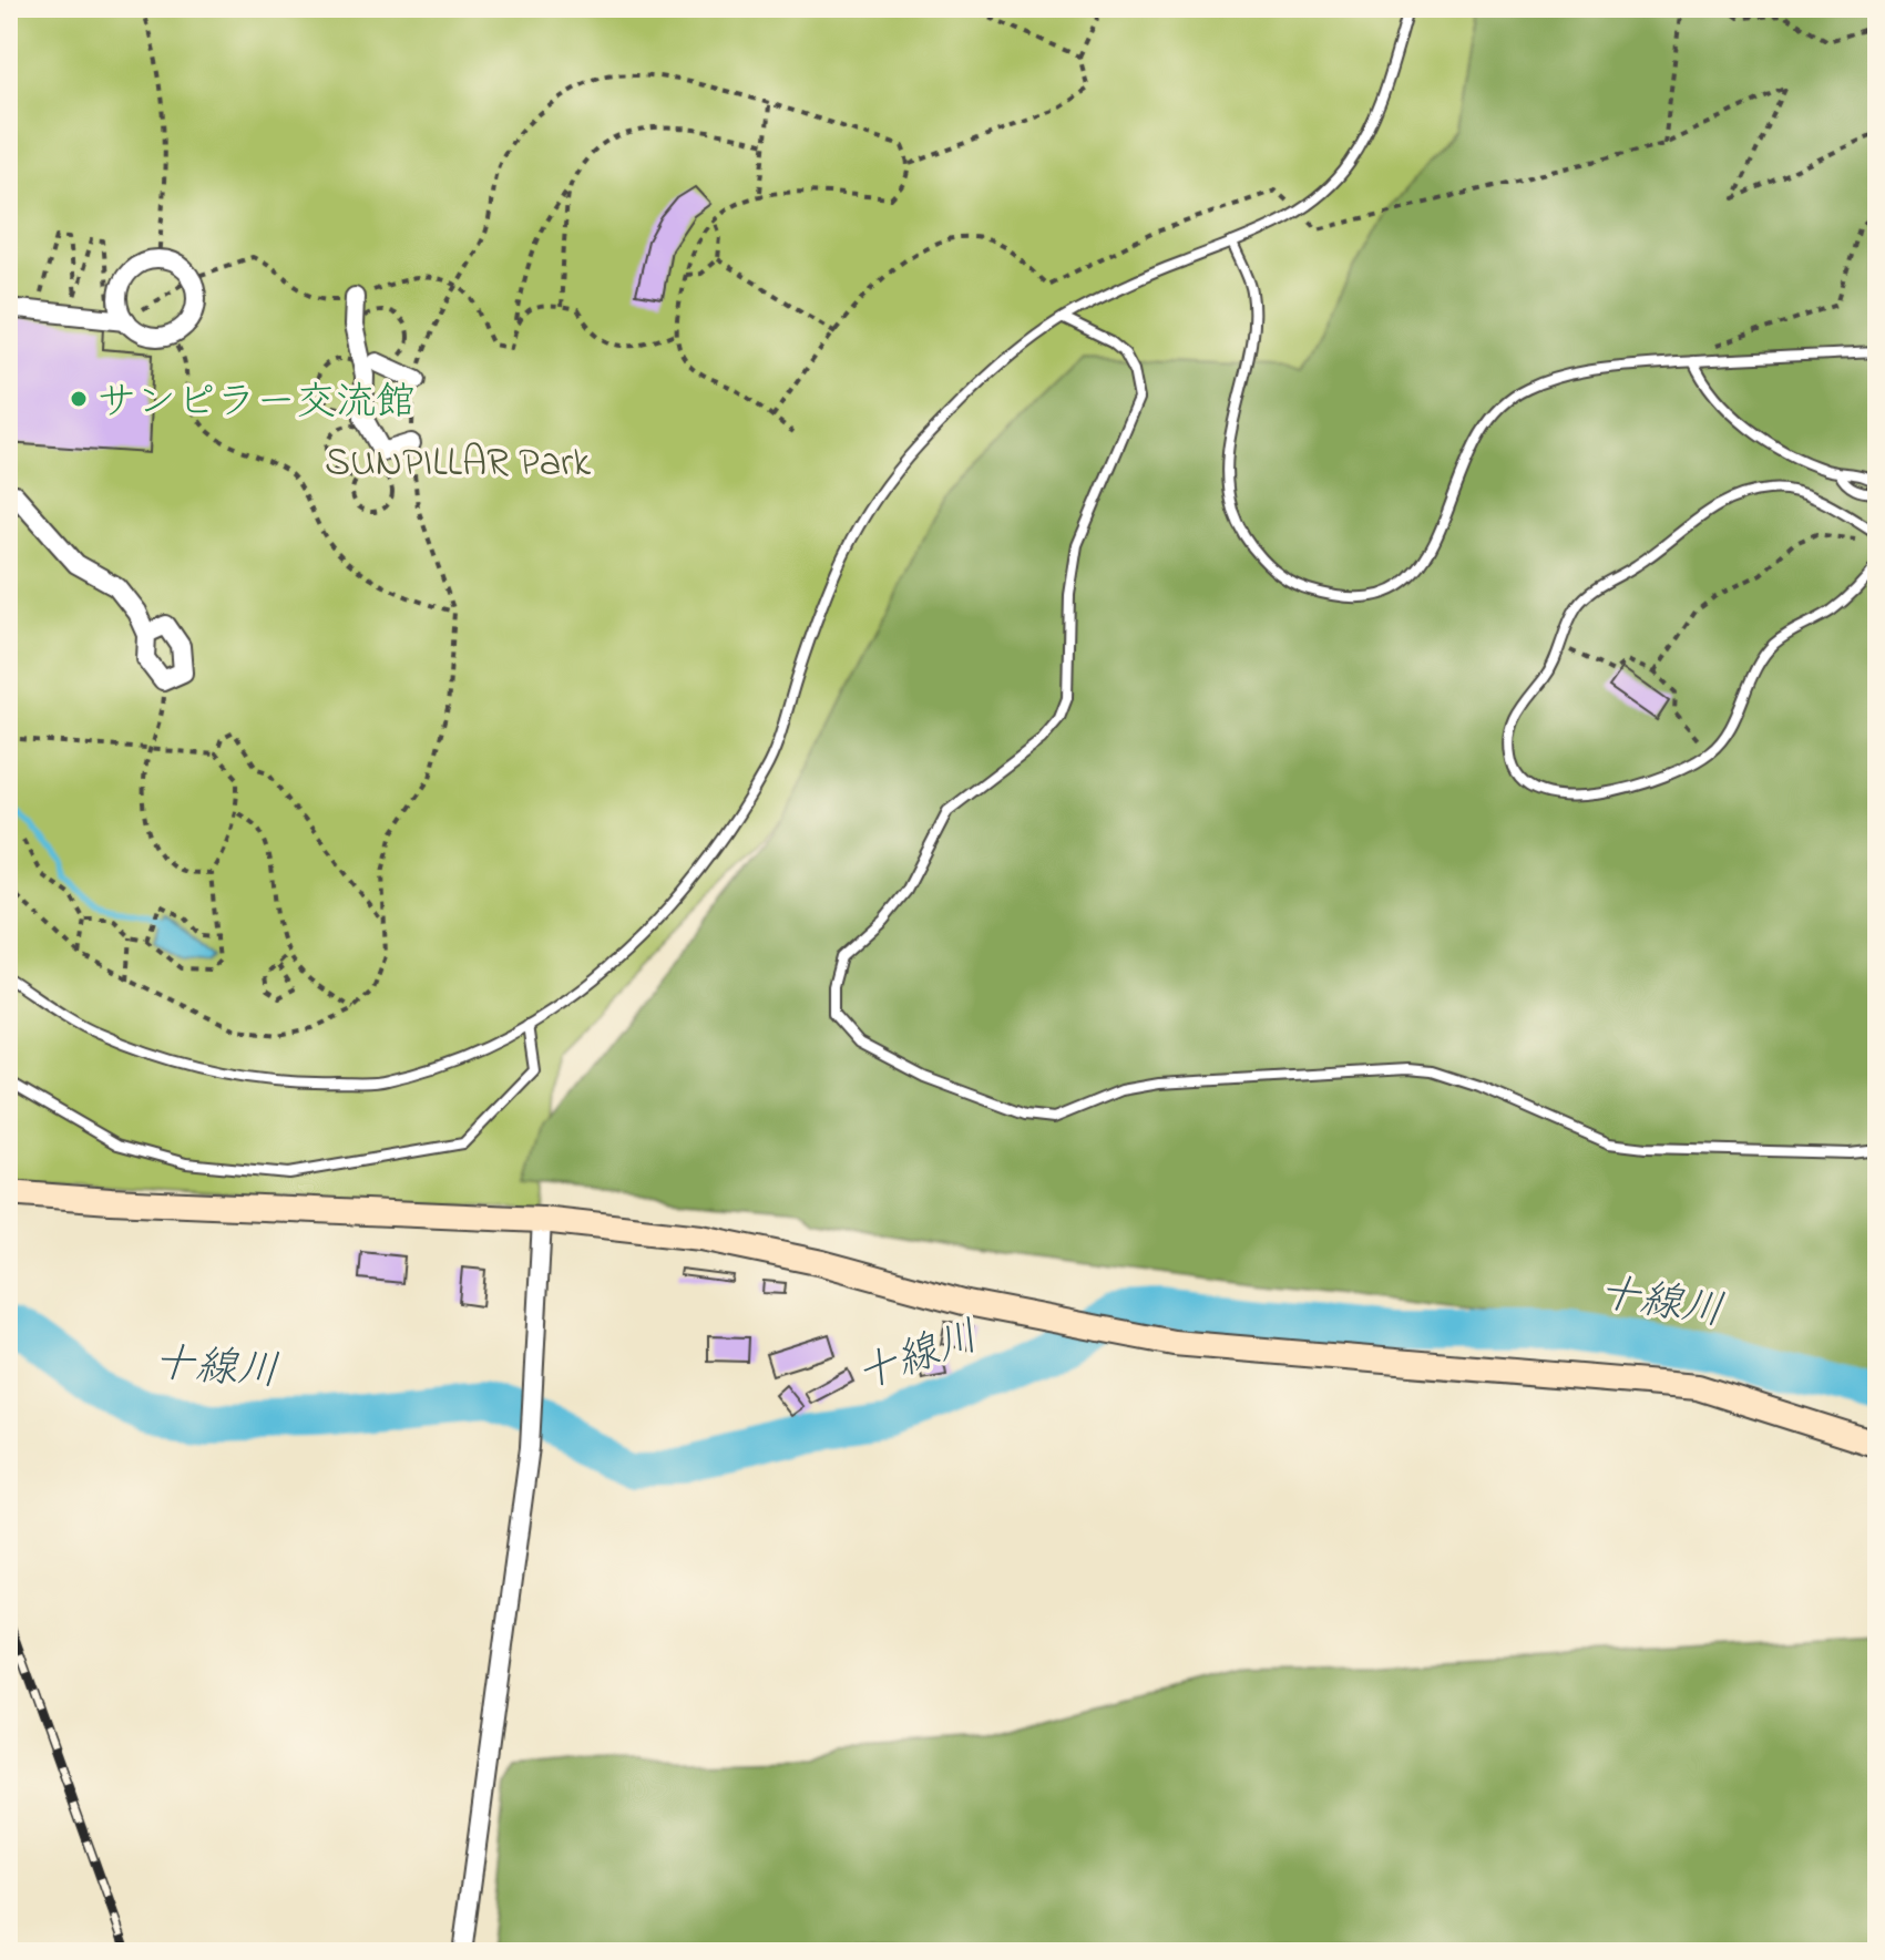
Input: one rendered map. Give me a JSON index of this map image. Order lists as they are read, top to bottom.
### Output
{
  "water": ["十線川"],
  "parks": ["SUNPILLAR Park"],
  "places": ["サンピラー交流館"]
}
